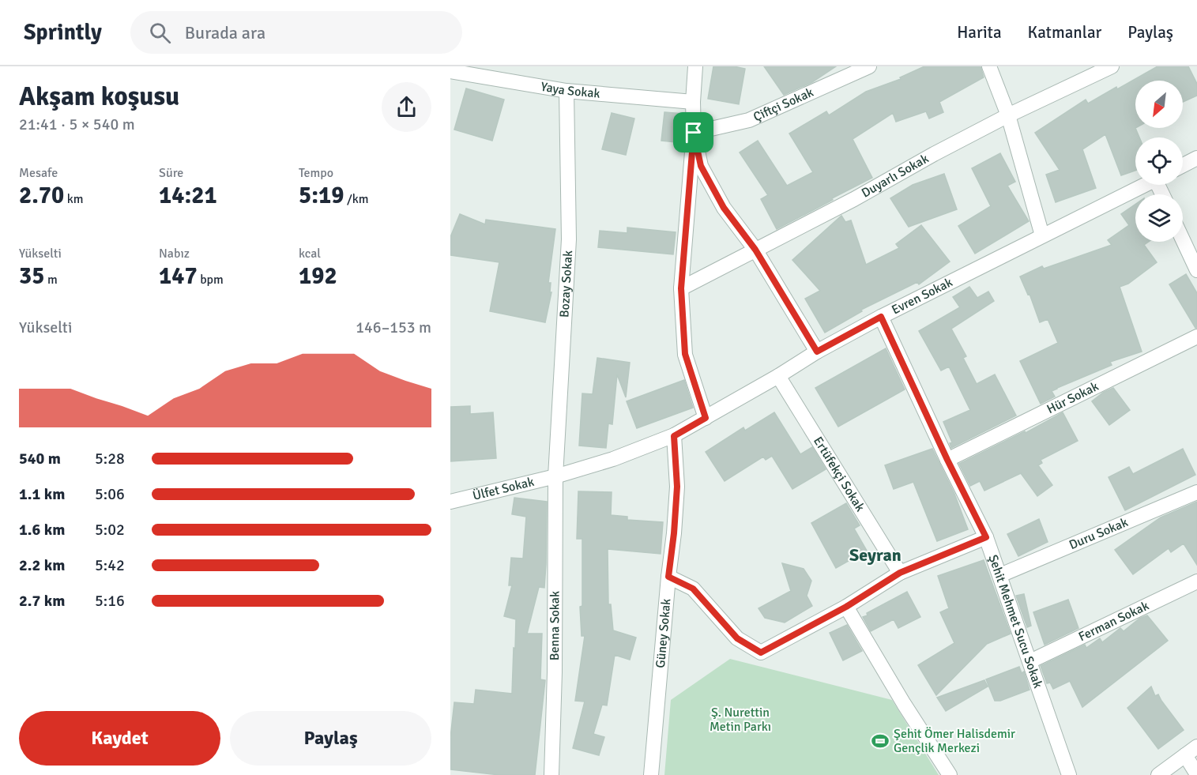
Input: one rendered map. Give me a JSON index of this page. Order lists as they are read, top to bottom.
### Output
{
  "streets": {
    "street": [
      "Yaya Sokak",
      "Çiftçi Sokak",
      "Duyarlı Sokak",
      "Bozay Sokak",
      "Evren Sokak",
      "Hür Sokak",
      "Ertüfekçi Sokak",
      "Ülfet Sokak",
      "Duru Sokak",
      "Ferman Sokak",
      "Şehit Mehmet Sucu Sokak",
      "Benna Sokak",
      "Güney Sokak"
    ]
  },
  "crossings": [
    ["Yaya Sokak", "Bozay Sokak"],
    ["Bozay Sokak", "Evren Sokak"],
    ["Bozay Sokak", "Ülfet Sokak"],
    ["Bozay Sokak", "Benna Sokak"],
    ["Evren Sokak", "Ertüfekçi Sokak"],
    ["Evren Sokak", "Ülfet Sokak"],
    ["Evren Sokak", "Şehit Mehmet Sucu Sokak"],
    ["Evren Sokak", "Benna Sokak"],
    ["Evren Sokak", "Güney Sokak"],
    ["Hür Sokak", "Şehit Mehmet Sucu Sokak"],
    ["Ülfet Sokak", "Benna Sokak"],
    ["Duru Sokak", "Şehit Mehmet Sucu Sokak"],
    ["Ferman Sokak", "Şehit Mehmet Sucu Sokak"]
  ],
  "districts": ["Seyran"],
  "parks": ["Ş. Nurettin Metin Parkı"],
  "places": {
    "sports": ["Şehit Ömer Halisdemir Gençlik Merkezi"]
  },
  "north": "bottom left",
  "page": {
    "header": "Sprintly",
    "search": "Burada ara",
    "nav": ["Harita", "Katmanlar", "Paylaş"],
    "heading": ["Akşam koşusu", "21:41 · 5 × 540 m"],
    "stats": [
      ["Mesafe", "2.70 km"],
      ["Süre", "14:21"],
      ["Tempo", "5:19 /km"],
      ["Yükselti", "35 m"],
      ["Nabız", "147 bpm"],
      ["kcal", "192"]
    ],
    "chart": ["Yükselti", "146–153 m"],
    "list": [
      {
        "name": "540 m",
        "note": "5:28"
      },
      {
        "name": "1.1 km",
        "note": "5:06"
      },
      {
        "name": "1.6 km",
        "note": "5:02"
      },
      {
        "name": "2.2 km",
        "note": "5:42"
      },
      {
        "name": "2.7 km",
        "note": "5:16"
      }
    ],
    "buttons": ["Kaydet", "Paylaş"]
  }
}
